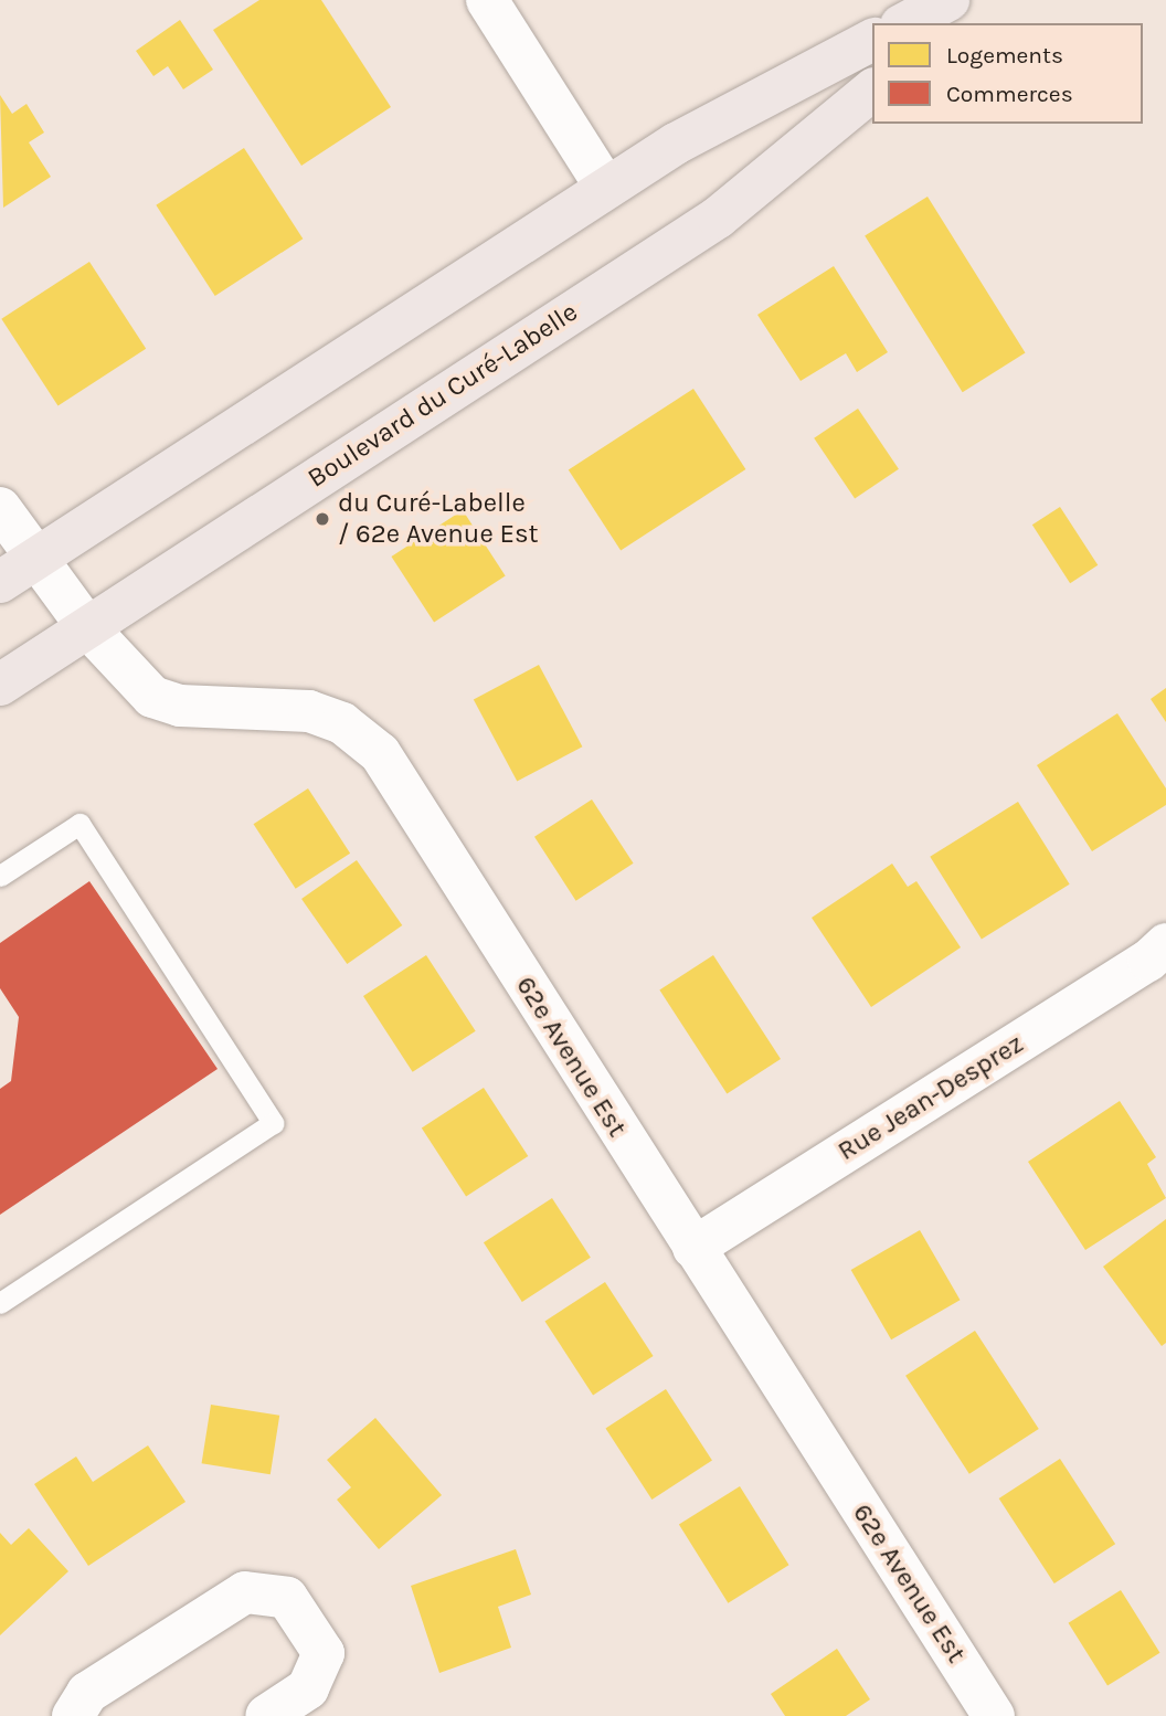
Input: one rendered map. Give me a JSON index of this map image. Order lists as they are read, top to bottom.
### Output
{
  "streets": {
    "main road": ["Boulevard du Curé-Labelle"],
    "street": ["62e Avenue Est", "Rue Jean-Desprez"]
  },
  "crossings": [
    ["Boulevard du Curé-Labelle", "62e Avenue Est"],
    ["62e Avenue Est", "Rue Jean-Desprez"]
  ],
  "places": ["du Curé-Labelle / 62e Avenue Est"],
  "legend": ["Logements", "Commerces"]
}
